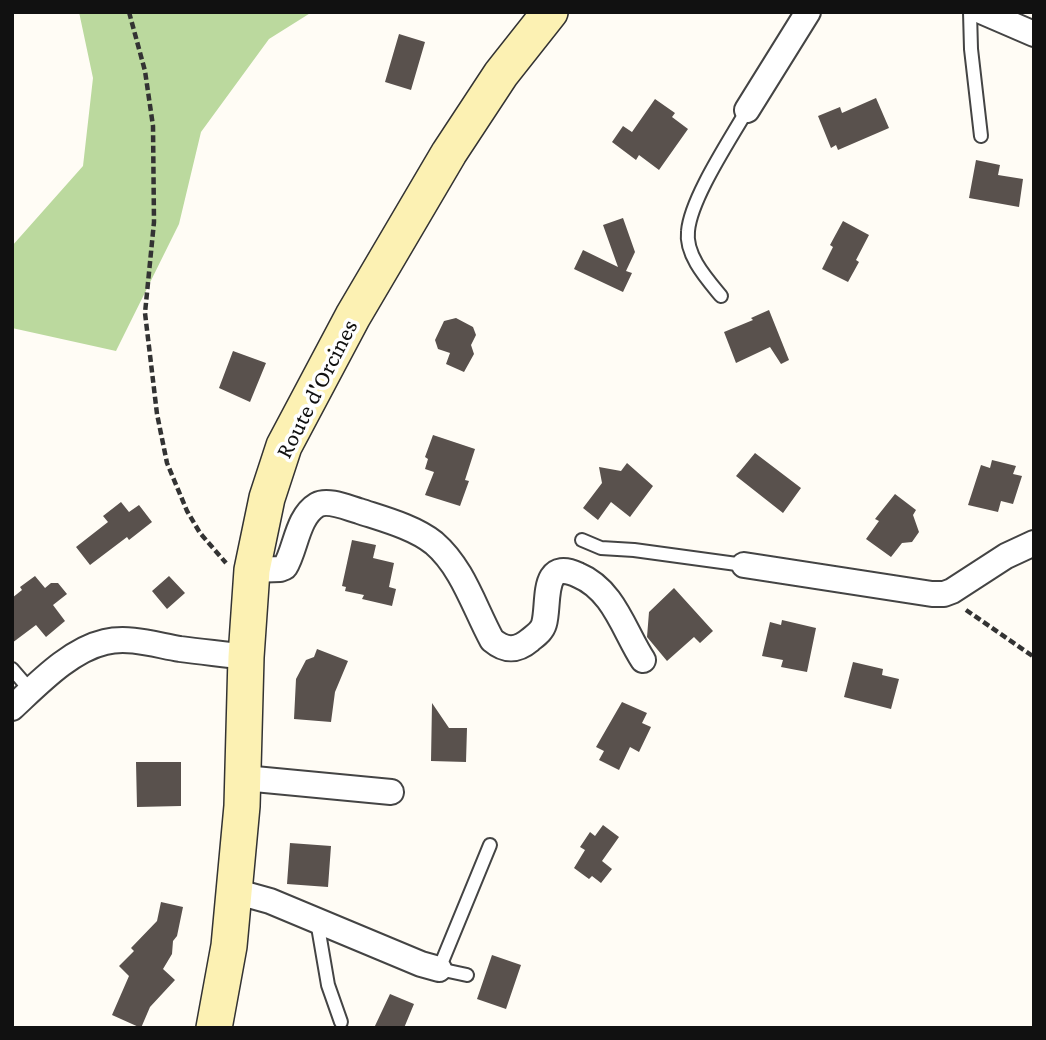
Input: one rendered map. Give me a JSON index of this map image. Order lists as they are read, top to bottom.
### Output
{
  "streets": {
    "main road": ["Route d'Orcines"]
  }
}
